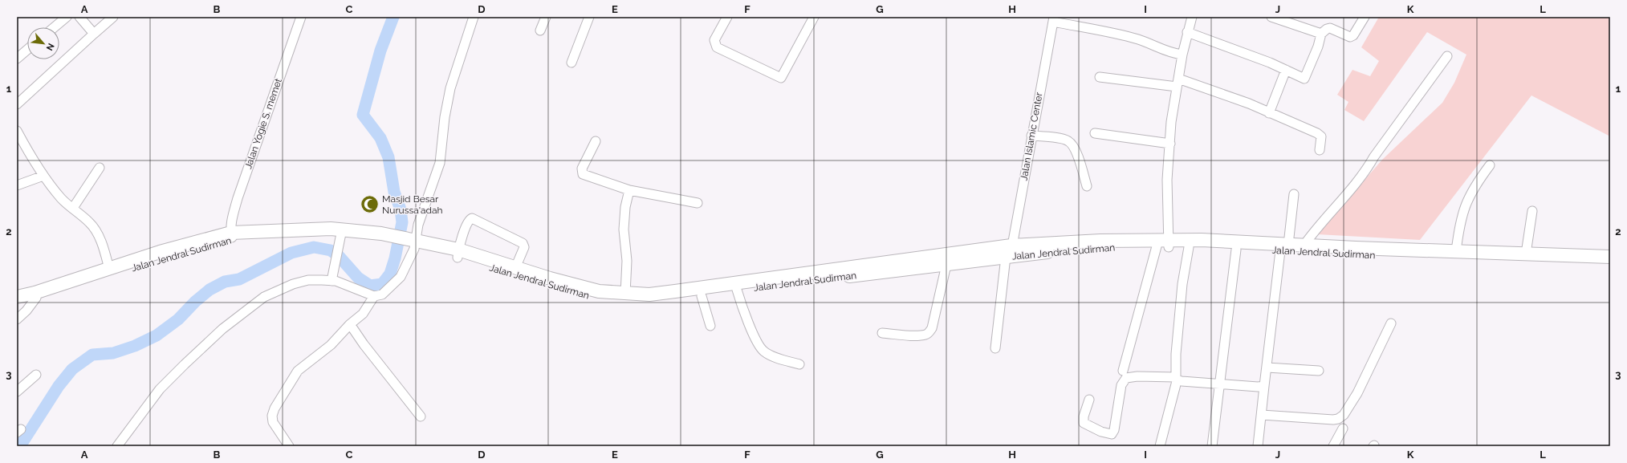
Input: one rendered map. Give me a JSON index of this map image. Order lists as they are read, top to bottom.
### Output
{
  "streets": {
    "highway": ["Jalan Jendral Sudirman"],
    "street": ["Jalan Yogie S. memet", "Jalan Islamic Center"]
  },
  "crossings": [
    ["Jalan Yogie S. memet", "Jalan Jendral Sudirman"],
    ["Jalan Islamic Center", "Jalan Jendral Sudirman"]
  ],
  "places": {
    "mosque": ["Masjid Besar Nurussa'adah"]
  },
  "north": "bottom right",
  "grid": {
    "columns": [
      "A",
      "B",
      "C",
      "D",
      "E",
      "F",
      "G",
      "H",
      "I",
      "J",
      "K",
      "L"
    ],
    "rows": ["1", "2", "3"]
  }
}
